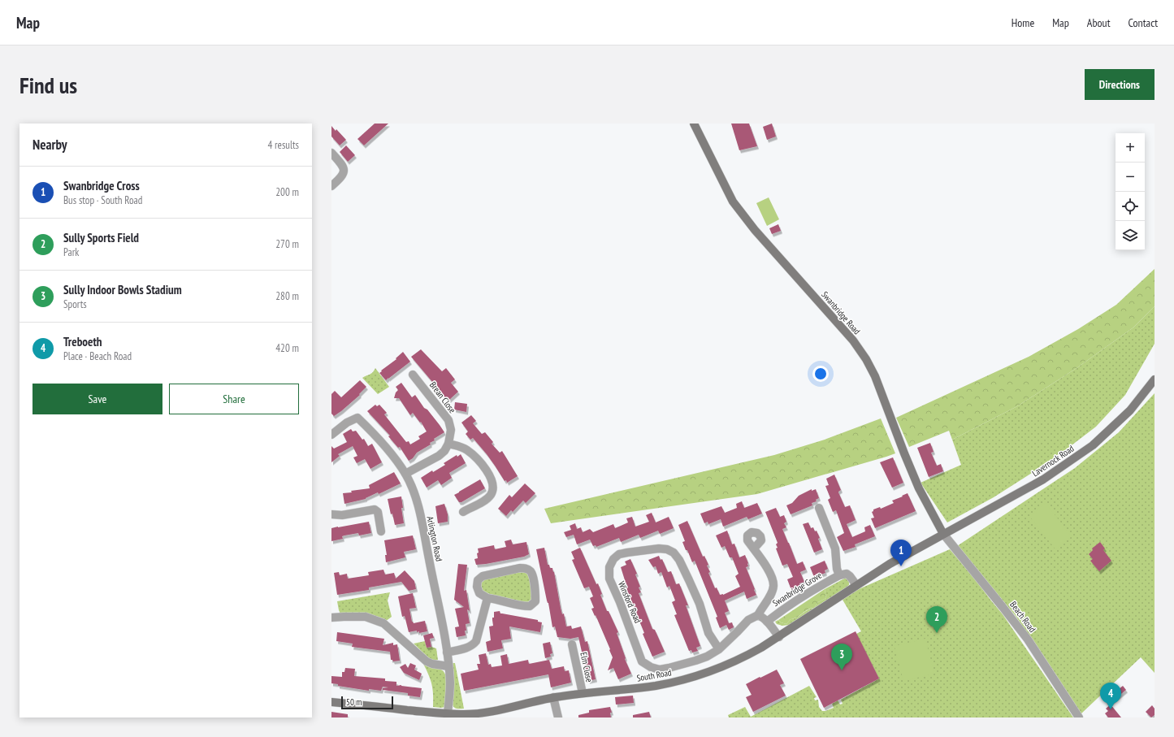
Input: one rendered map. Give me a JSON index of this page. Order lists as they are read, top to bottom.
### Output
{
  "streets": {
    "main road": ["Swanbridge Road", "Lavernock Road", "South Road"],
    "street": [
      "Brean Close",
      "Arlington Road",
      "Swanbridge Grove",
      "Winsford Road",
      "Beach Road",
      "Elm Close"
    ]
  },
  "crossings": [
    ["Swanbridge Road", "Lavernock Road"],
    ["Swanbridge Road", "Beach Road"],
    ["Swanbridge Road", "South Road"],
    ["Lavernock Road", "Beach Road"],
    ["Lavernock Road", "South Road"],
    ["Arlington Road", "South Road"],
    ["Beach Road", "South Road"],
    ["Elm Close", "South Road"]
  ],
  "scale_bar": "50 m",
  "page": {
    "header": "Map",
    "nav": [
      "Home",
      "Map",
      "About",
      "Contact"
    ],
    "buttons": [
      "Directions",
      ["Save", "Share"]
    ],
    "title": "Find us",
    "heading": ["Nearby", "4 results"],
    "map_buttons": ["+", "−"],
    "list": [
      {
        "mark": "1",
        "name": "Swanbridge Cross",
        "note": "Bus stop · South Road",
        "value": "200 m"
      },
      {
        "mark": "2",
        "name": "Sully Sports Field",
        "note": "Park",
        "value": "270 m"
      },
      {
        "mark": "3",
        "name": "Sully Indoor Bowls Stadium",
        "note": "Sports",
        "value": "280 m"
      },
      {
        "mark": "4",
        "name": "Treboeth",
        "note": "Place · Beach Road",
        "value": "420 m"
      }
    ],
    "pins": [
      "1",
      "2",
      "3",
      "4"
    ],
    "scale": "50 m"
  }
}
